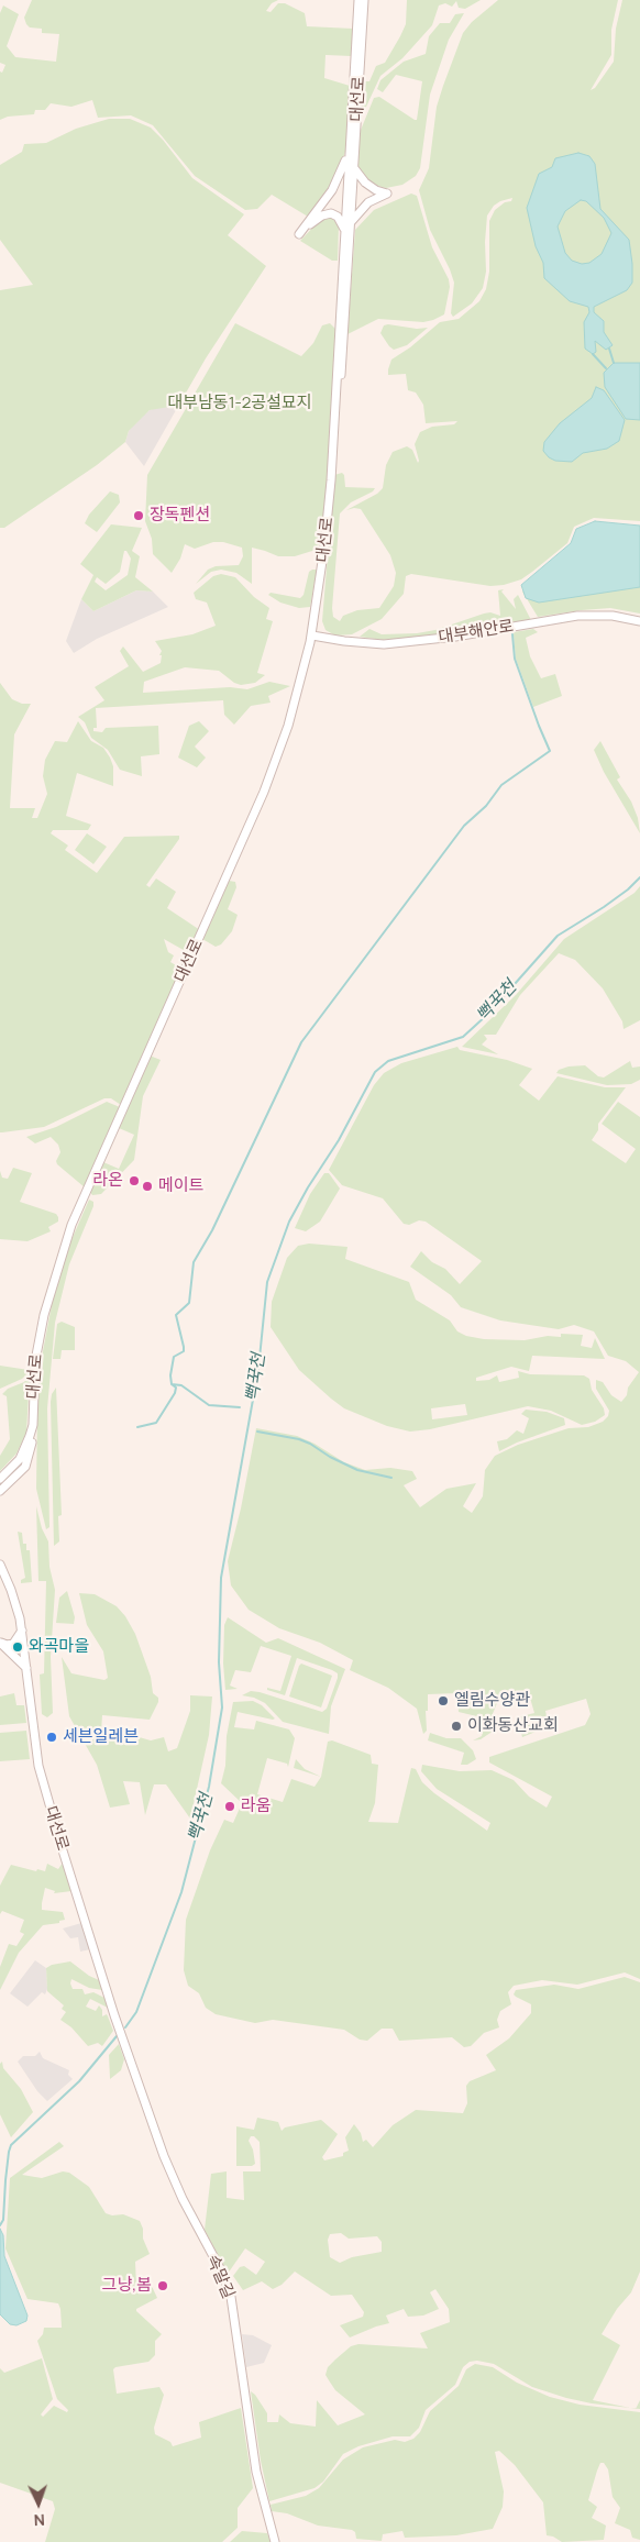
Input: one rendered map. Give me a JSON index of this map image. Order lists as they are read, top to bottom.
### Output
{
  "streets": {
    "street": ["대선로", "대부해안로", "속말길"]
  },
  "crossings": [
    ["대선로", "대부해안로"],
    ["대선로", "속말길"]
  ],
  "water": ["뻑꾹천"],
  "parks": ["대부남동1-2공설묘지"],
  "places": [
    "장독펜션",
    "라온",
    "메이트",
    "와곡마을",
    "엘림수양관",
    "이화동산교회",
    "세븐일레븐",
    "라움",
    "그냥,봄"
  ],
  "north": "bottom"
}
